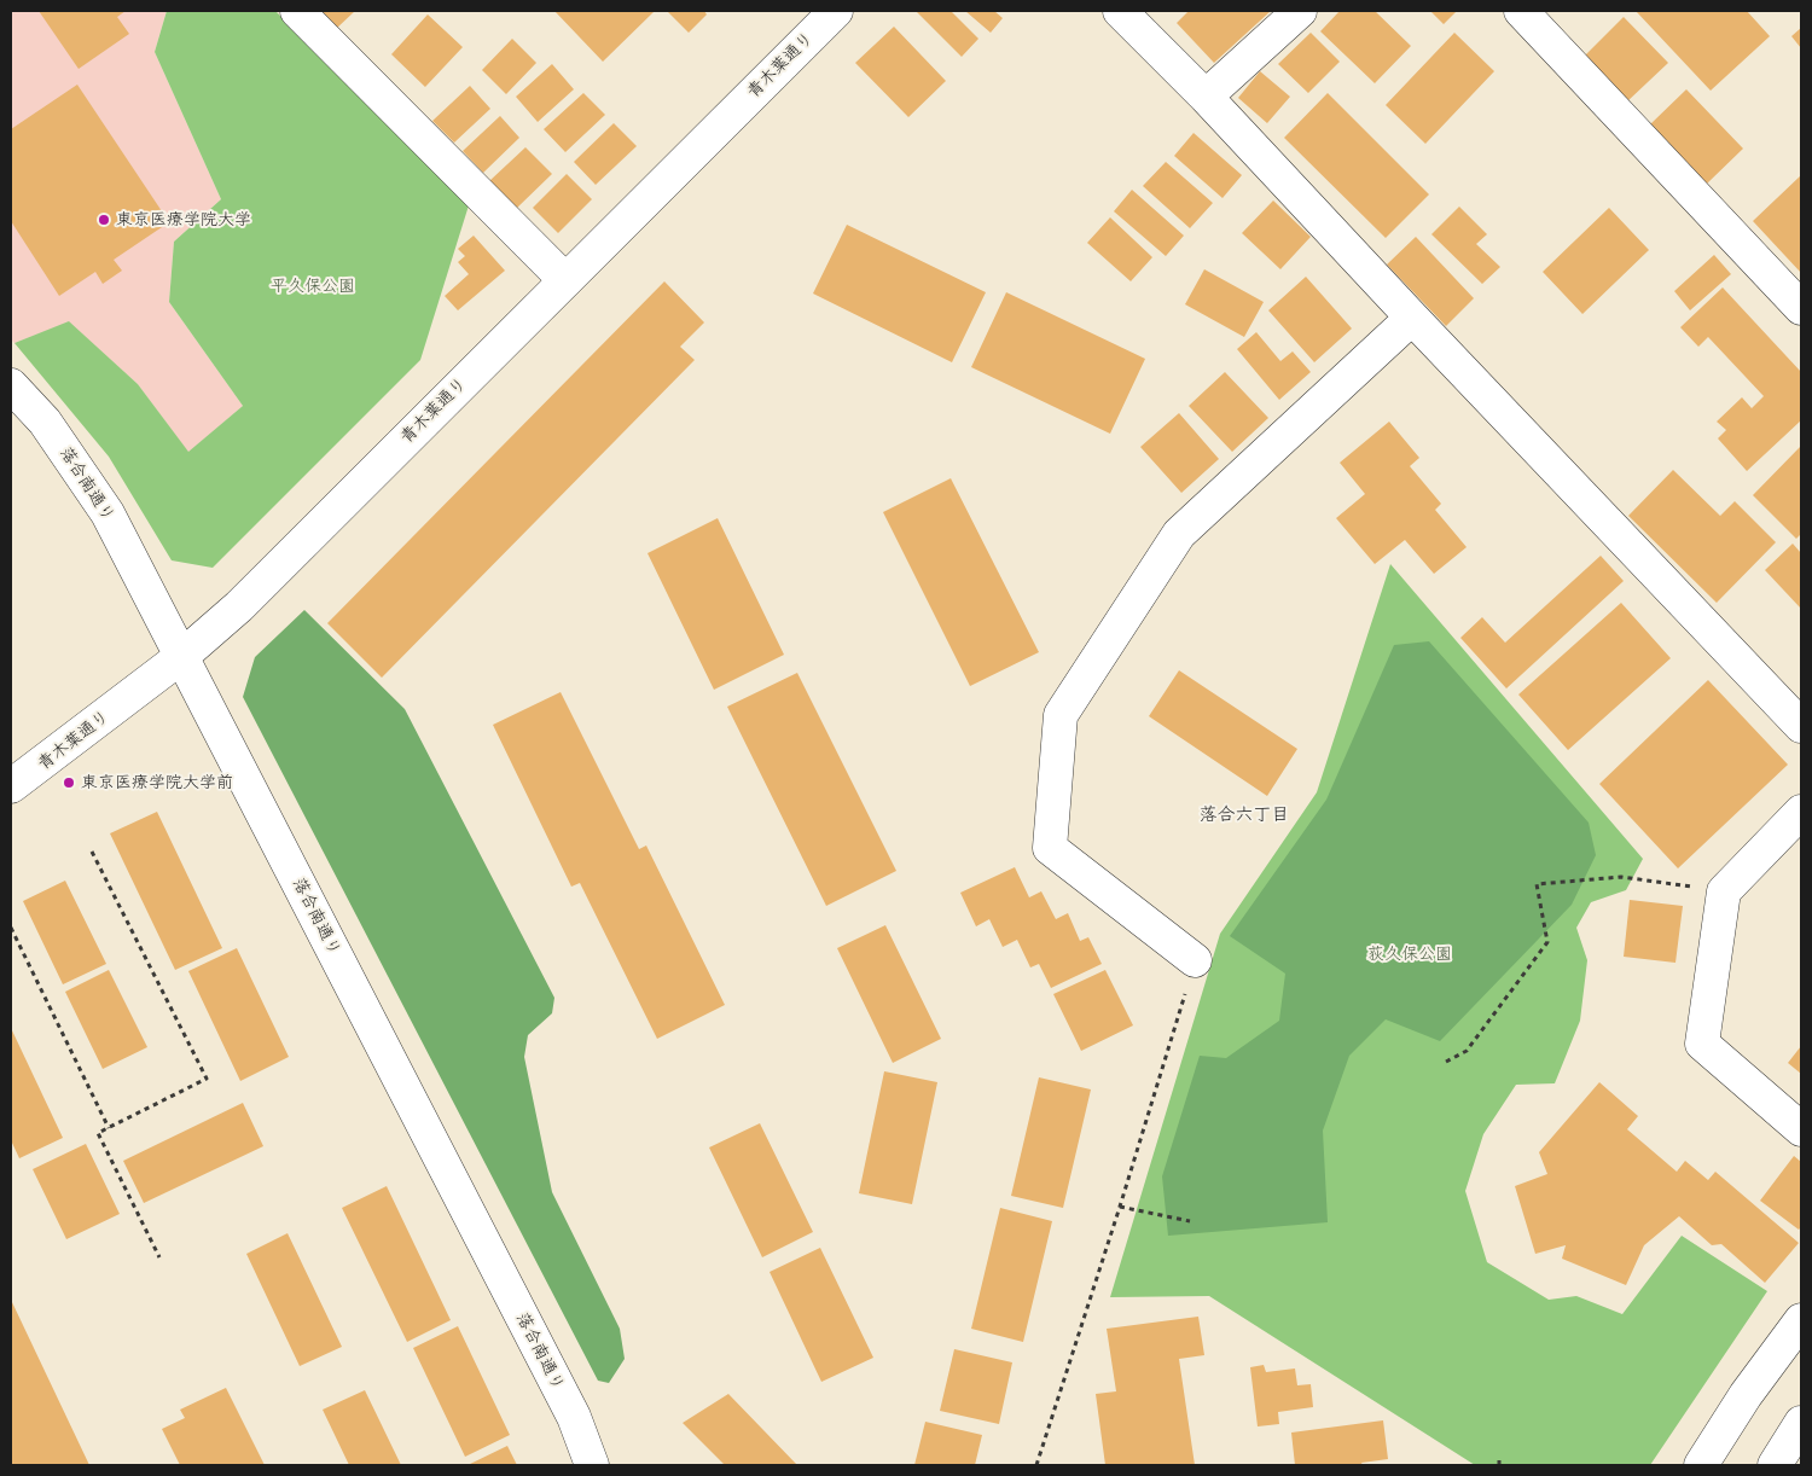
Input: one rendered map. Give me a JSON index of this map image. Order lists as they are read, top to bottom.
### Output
{
  "streets": {
    "street": ["青木葉通り", "落合南通り"]
  },
  "crossings": [
    ["青木葉通り", "落合南通り"]
  ],
  "districts": ["落合六丁目"],
  "parks": ["平久保公園", "荻久保公園"],
  "places": ["東京医療学院大学", "東京医療学院大学前"]
}
